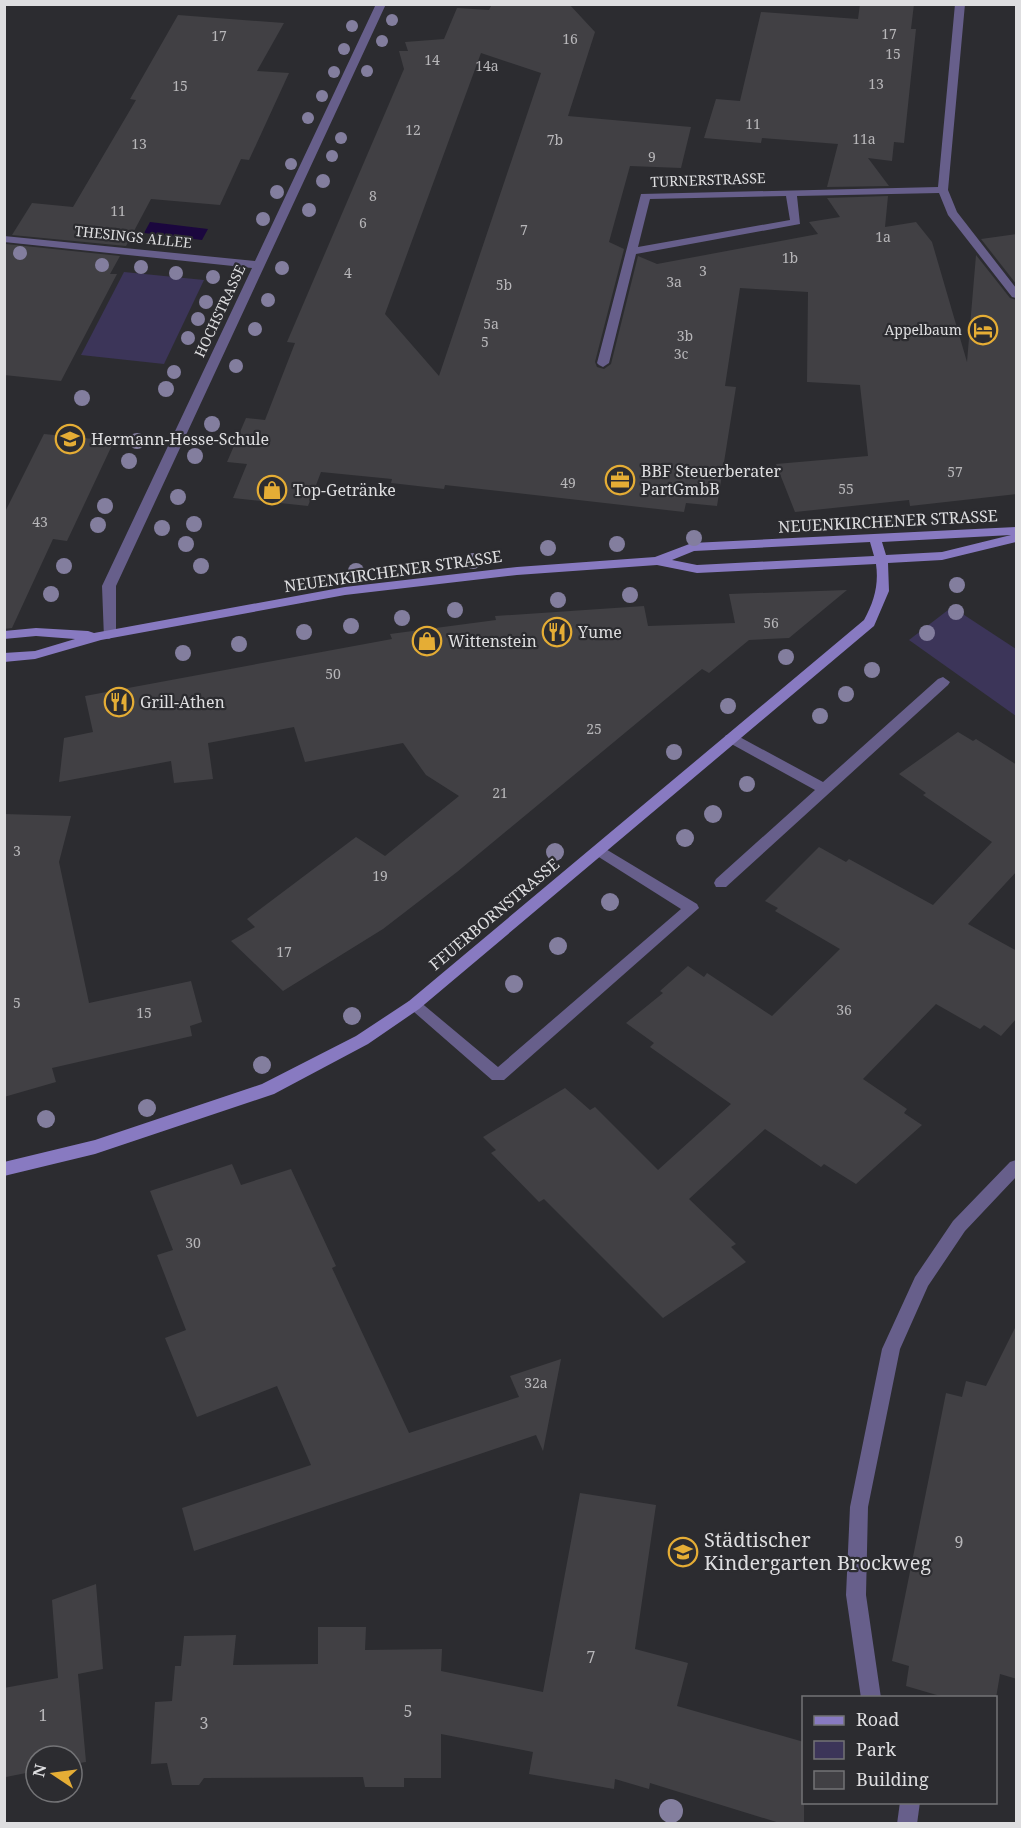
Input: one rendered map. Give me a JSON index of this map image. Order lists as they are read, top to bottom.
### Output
{
  "streets": {
    "main road": ["NEUENKIRCHENER STRASSE", "FEUERBORNSTRASSE"],
    "street": ["TURNERSTRASSE", "THESINGS ALLEE", "HOCHSTRASSE"]
  },
  "crossings": [
    ["THESINGS ALLEE", "HOCHSTRASSE"],
    ["HOCHSTRASSE", "NEUENKIRCHENER STRASSE"],
    ["NEUENKIRCHENER STRASSE", "FEUERBORNSTRASSE"]
  ],
  "places": {
    "hotel": ["Appelbaum"],
    "school or university": ["Hermann-Hesse-Schule", "Städtischer Kindergarten Brockweg"],
    "office": ["BBF Steuerberater PartGmbB"],
    "shop": ["Top-Getränke", "Wittenstein"],
    "restaurant": ["Yume", "Grill-Athen"]
  },
  "house_numbers": [
    "17",
    "17",
    "16",
    "15",
    "14",
    "14a",
    "13",
    "15",
    "11",
    "12",
    "11a",
    "7b",
    "13",
    "9",
    "8",
    "11",
    "6",
    "7",
    "1a",
    "1b",
    "3",
    "4",
    "3a",
    "5b",
    "5a",
    "3b",
    "5",
    "3c",
    "57",
    "49",
    "55",
    "43",
    "56",
    "50",
    "25",
    "21",
    "3",
    "19",
    "17",
    "5",
    "36",
    "15",
    "30",
    "32a",
    "9",
    "7",
    "5",
    "1",
    "3"
  ],
  "legend": ["Road", "Park", "Building"],
  "north": "left"
}
